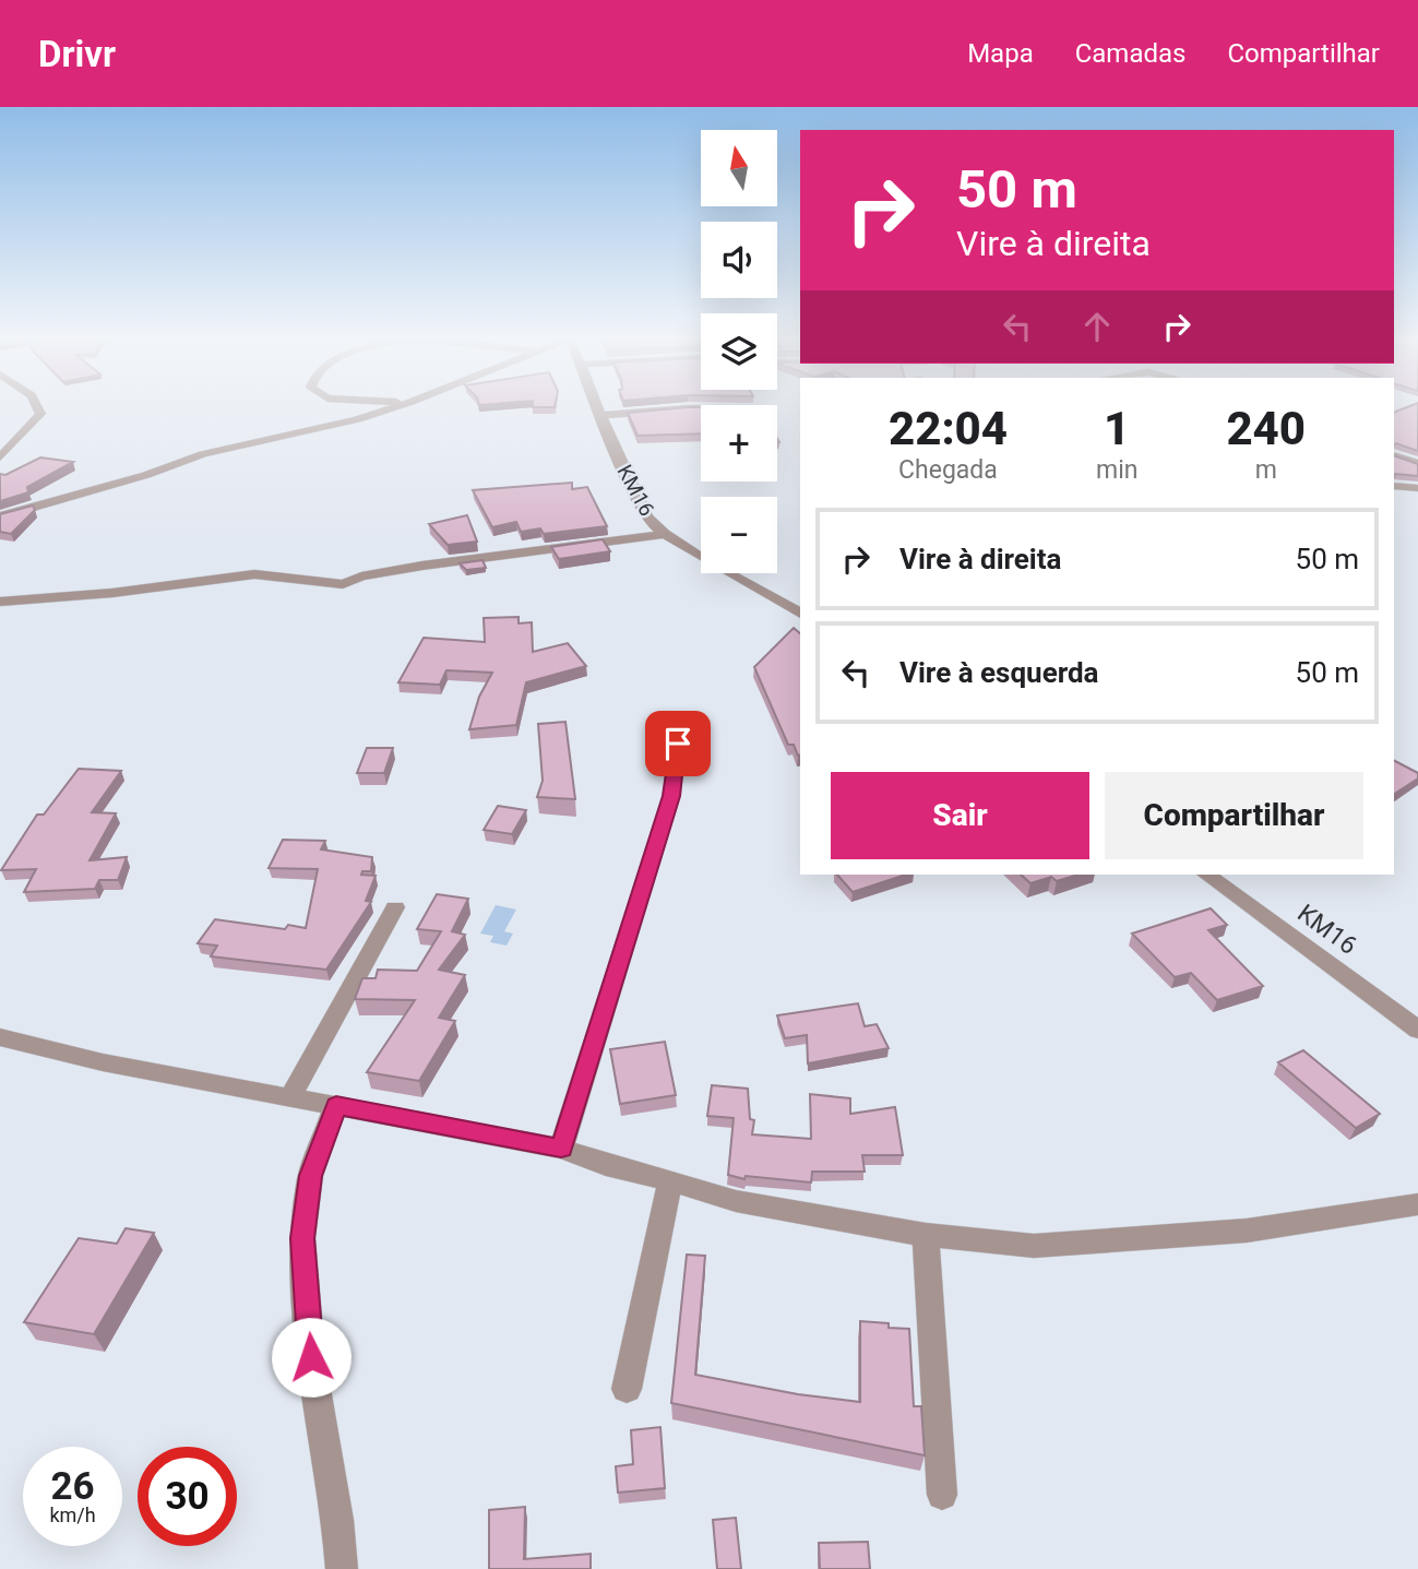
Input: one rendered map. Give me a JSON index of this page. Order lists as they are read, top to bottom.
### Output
{
  "streets": {
    "street": ["KM16"]
  },
  "north": "top",
  "page": {
    "header": "Drivr",
    "nav": ["Mapa", "Camadas", "Compartilhar"],
    "map_buttons": ["+", "−"],
    "turn": ["50 m", "Vire à direita"],
    "eta": [
      "22:04",
      "Chegada",
      "1",
      "min",
      "240",
      "m"
    ],
    "list": [
      {
        "name": "Vire à direita",
        "value": "50 m"
      },
      {
        "name": "Vire à esquerda",
        "value": "50 m"
      }
    ],
    "buttons": ["Sair", "Compartilhar"],
    "speed": "26 km/h",
    "limit": "30"
  }
}
